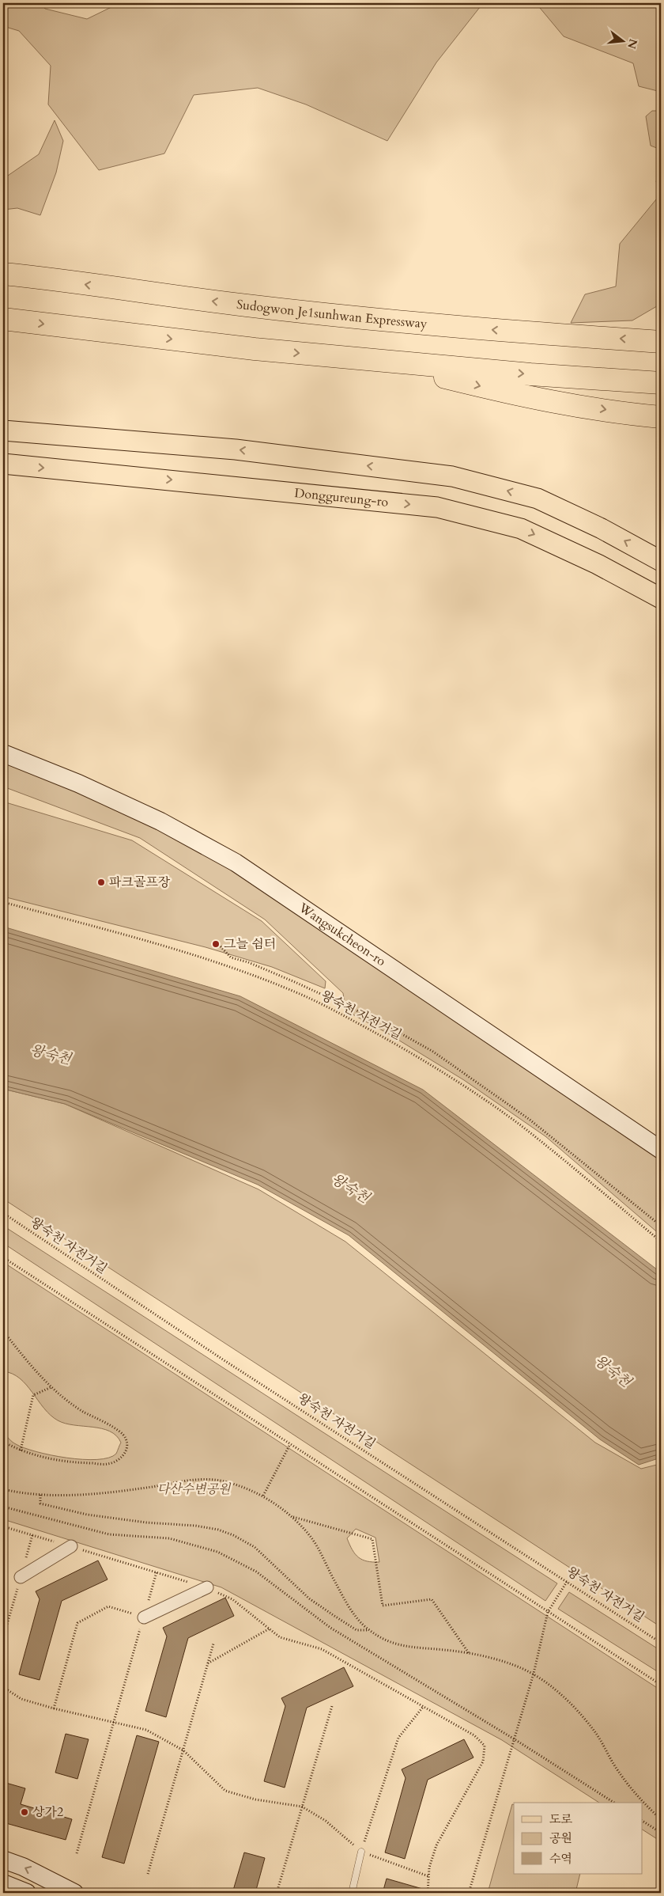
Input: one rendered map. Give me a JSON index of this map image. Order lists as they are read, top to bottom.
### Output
{
  "streets": {
    "highway": ["Sudogwon Je1sunhwan Expressway"],
    "main road": ["Donggureung-ro"],
    "street": ["Wangsukcheon-ro"],
    "path": ["왕숙천 자전거길"]
  },
  "water": ["왕숙천"],
  "parks": ["다산수변공원"],
  "places": ["파크골프장", "그늘 쉼터", "상가2"],
  "legend": ["도로", "공원", "수역"],
  "north": "right"
}
